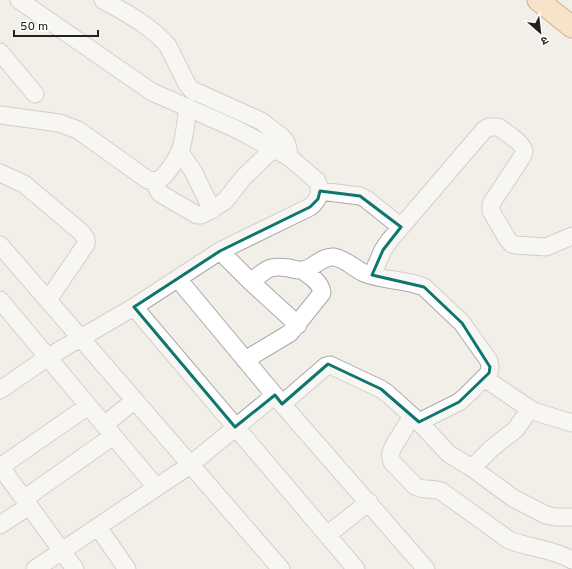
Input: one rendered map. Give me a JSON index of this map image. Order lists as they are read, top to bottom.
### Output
{
  "scale_bar": "50 m",
  "north": "bottom right"
}
